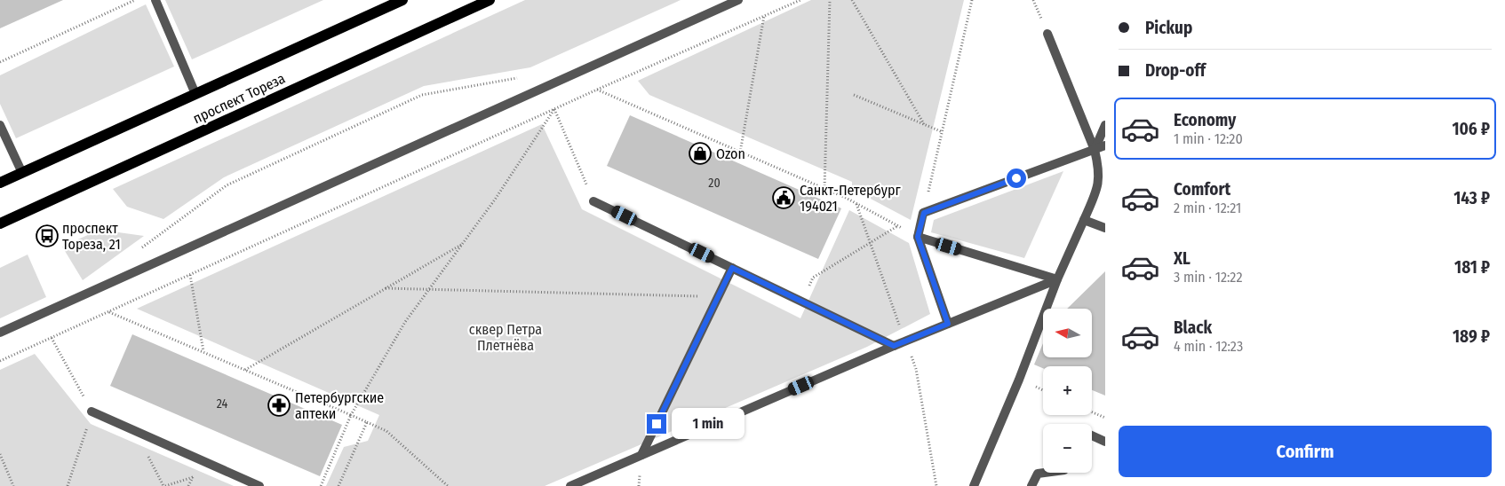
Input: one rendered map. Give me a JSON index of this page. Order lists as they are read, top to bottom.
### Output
{
  "streets": {
    "main road": ["проспект Тореза"]
  },
  "parks": ["сквер Петра Плетнёва"],
  "places": {
    "shop": ["Ozon"],
    "public building": ["Санкт-Петербург 194021"],
    "bus stop": ["проспект Тореза, 21"],
    "pharmacy": ["Петербургские аптеки"]
  },
  "house_numbers": ["20", "24"],
  "north": "left",
  "page": {
    "banner": ["Pickup", "Drop-off"],
    "list": [
      {
        "name": "Economy",
        "note": "1 min · 12:20",
        "value": "106 ₽"
      },
      {
        "name": "Comfort",
        "note": "2 min · 12:21",
        "value": "143 ₽"
      },
      {
        "name": "XL",
        "note": "3 min · 12:22",
        "value": "181 ₽"
      },
      {
        "name": "Black",
        "note": "4 min · 12:23",
        "value": "189 ₽"
      }
    ],
    "map_buttons": ["+", "−"],
    "bubble": "1 min",
    "buttons": "Confirm"
  }
}
